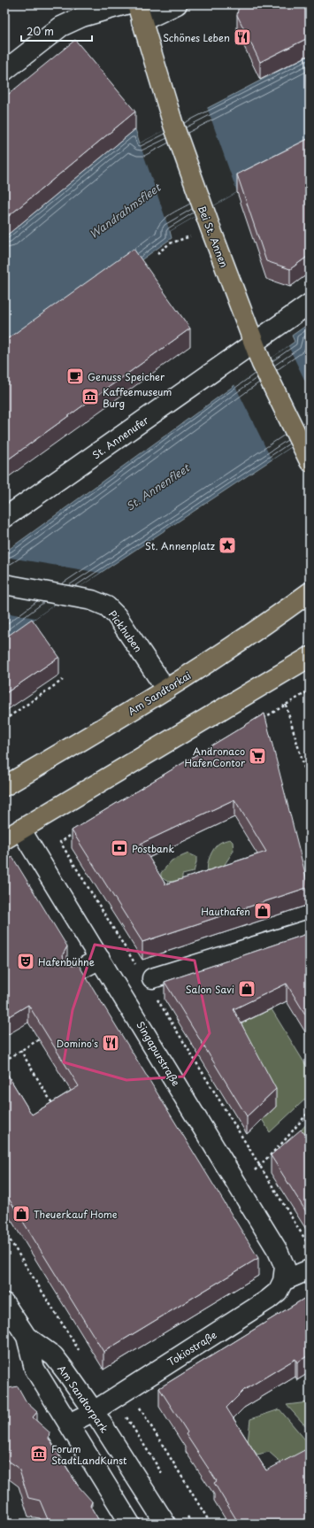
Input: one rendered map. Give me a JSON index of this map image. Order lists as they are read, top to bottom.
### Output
{
  "streets": {
    "main road": ["Bei St. Annen", "Am Sandtorkai"],
    "street": [
      "St. Annenufer",
      "Pickhuben",
      "Singapurstraße",
      "Tokiostraße",
      "Am Sandtorpark"
    ]
  },
  "crossings": [
    ["Bei St. Annen", "St. Annenufer"],
    ["Pickhuben", "Am Sandtorkai"],
    ["Singapurstraße", "Tokiostraße"],
    ["Tokiostraße", "Am Sandtorpark"]
  ],
  "water": ["Wandrahmsfleet", "St. Annenfleet"],
  "places": {
    "restaurant": ["Schönes Leben", "Domino's"],
    "cafe": ["Genuss Speicher"],
    "museum": ["Kaffeemuseum Burg", "Forum StadtLandKunst"],
    "place": ["St. Annenplatz"],
    "supermarket": ["Andronaco HafenContor"],
    "bank": ["Postbank"],
    "shop": ["Hauthafen", "Salon Savi", "Theuerkauf Home"],
    "theatre": ["Hafenbühne"]
  },
  "scale_bar": "20 m"
}
